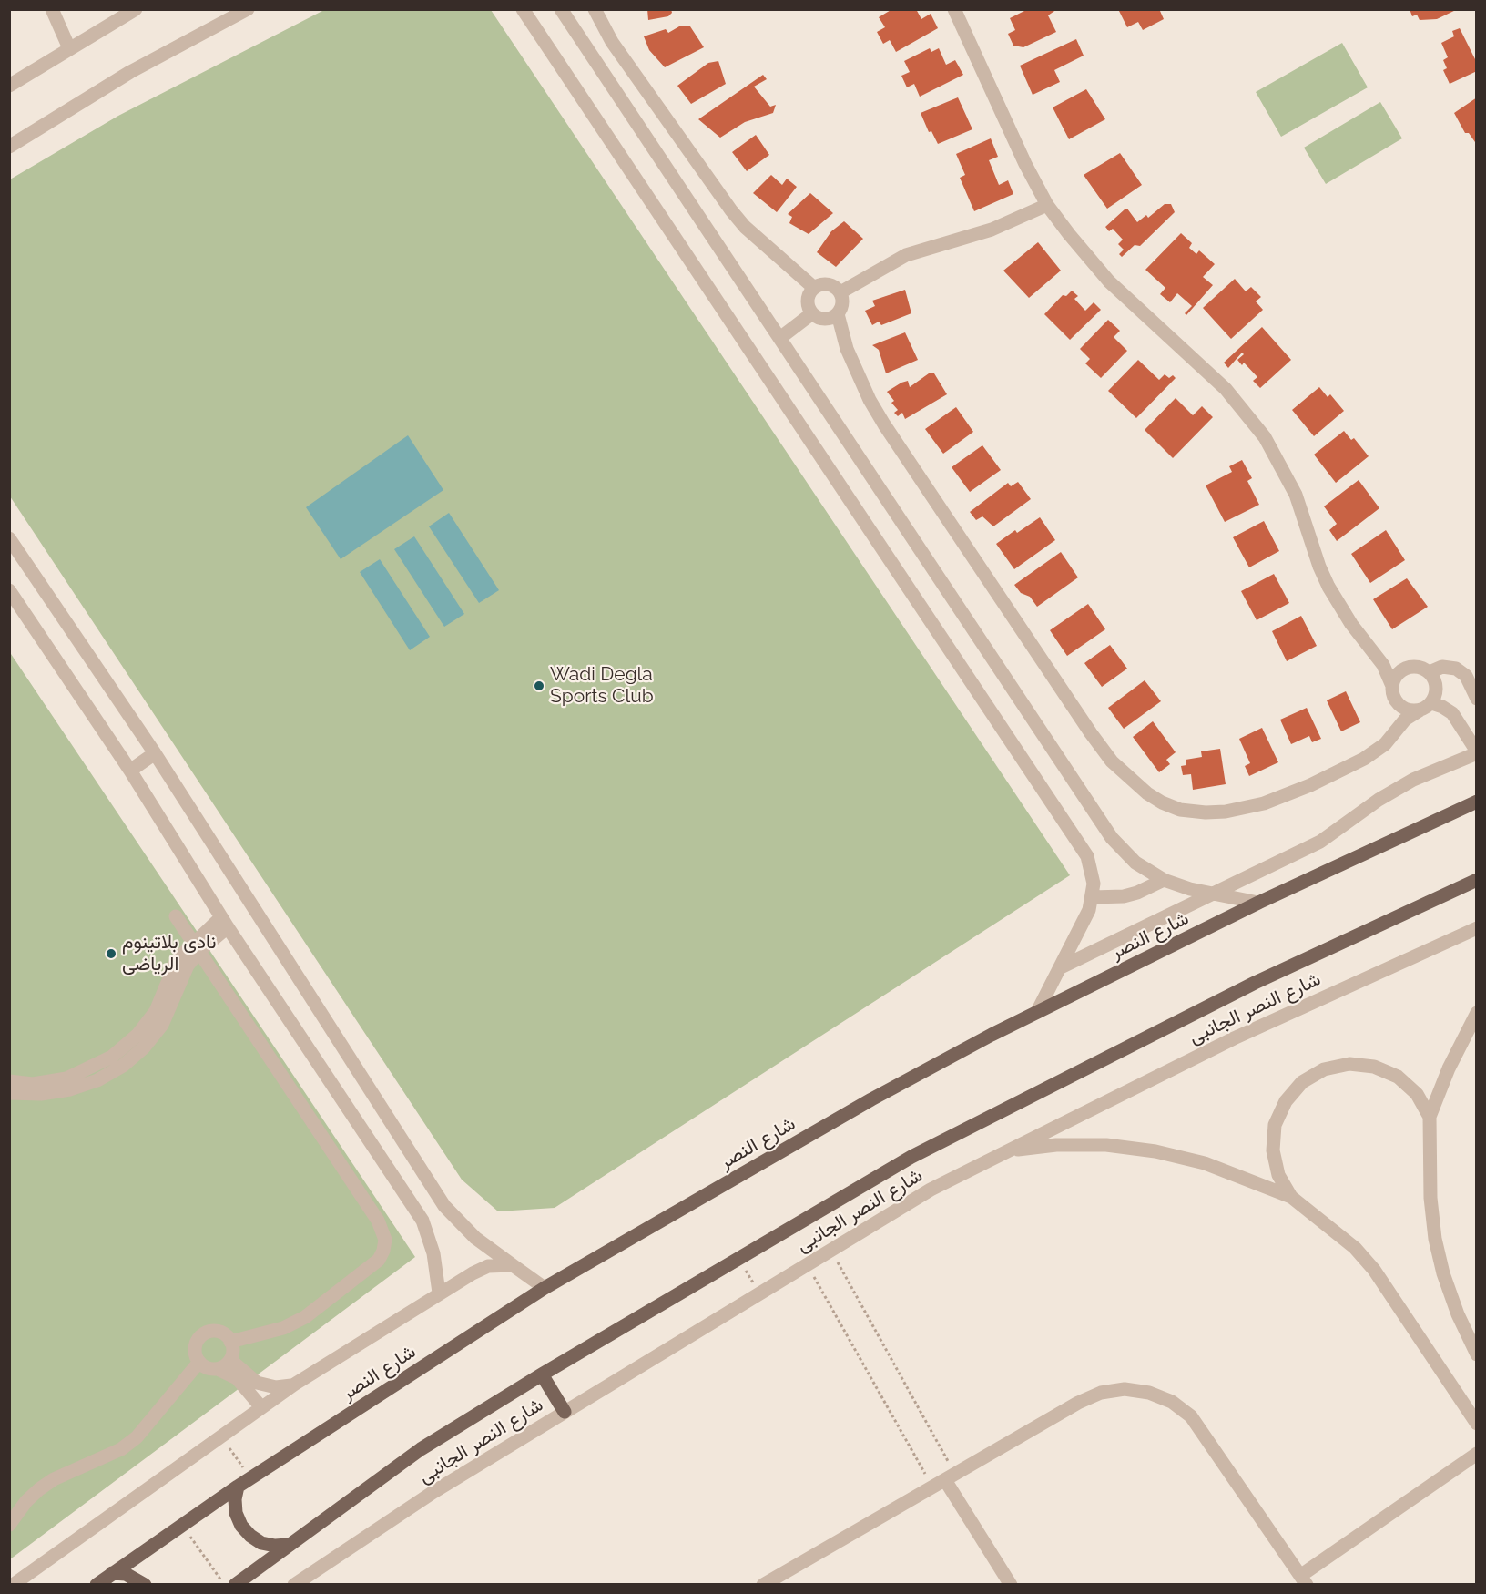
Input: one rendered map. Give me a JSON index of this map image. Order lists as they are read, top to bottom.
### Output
{
  "streets": {
    "main road": ["شارع النصر"],
    "street": ["شارع النصر الجانبى"]
  },
  "places": ["Wadi Degla Sports Club", "نادى بلاتينوم الرياضى"]
}
